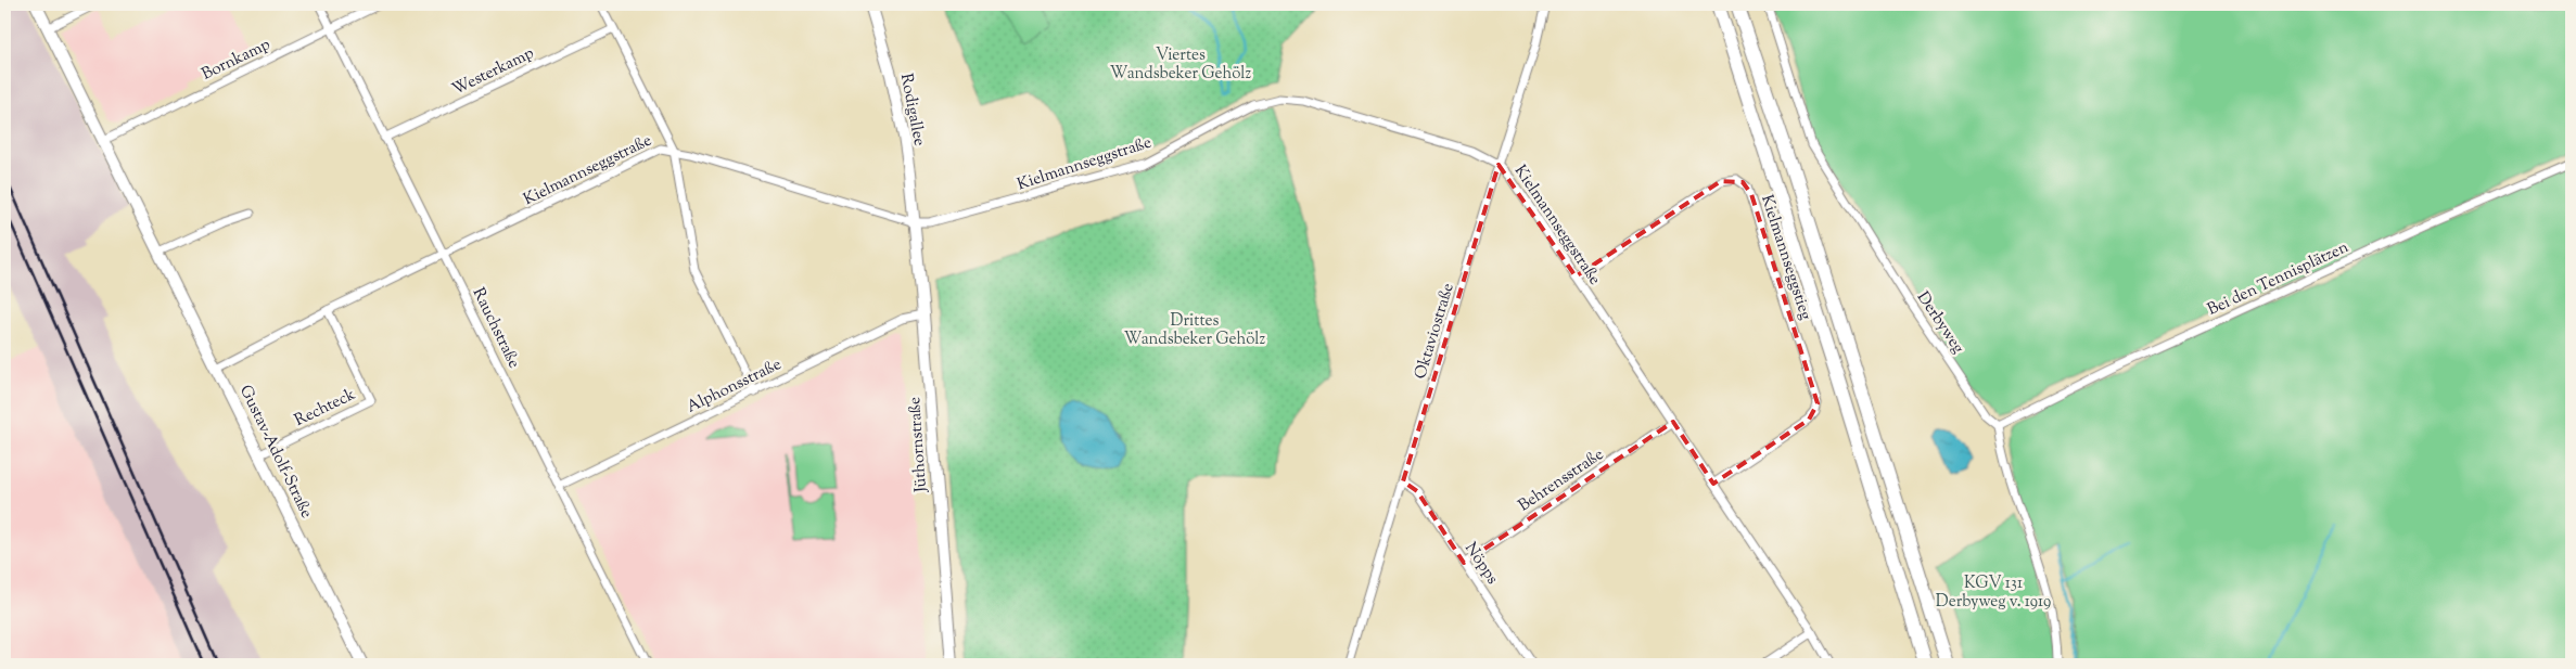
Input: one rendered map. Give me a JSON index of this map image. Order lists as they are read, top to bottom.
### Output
{
  "streets": {
    "street": [
      "Bornkamp",
      "Westerkamp",
      "Rodigallee",
      "Kielmannseggstraße",
      "Kielmannseggstieg",
      "Bei den Tennisplätzen",
      "Derbyweg",
      "Rauchstraße",
      "Oktaviostraße",
      "Alphonsstraße",
      "Rechteck",
      "Jüthornstraße",
      "Gustav-Adolf-Straße",
      "Behrensstraße",
      "Nöpps"
    ]
  },
  "crossings": [
    ["Bornkamp", "Rauchstraße"],
    ["Bornkamp", "Gustav-Adolf-Straße"],
    ["Westerkamp", "Rauchstraße"],
    ["Rodigallee", "Kielmannseggstraße"],
    ["Rodigallee", "Jüthornstraße"],
    ["Kielmannseggstraße", "Kielmannseggstieg"],
    ["Kielmannseggstraße", "Rauchstraße"],
    ["Kielmannseggstraße", "Oktaviostraße"],
    ["Kielmannseggstraße", "Rechteck"],
    ["Kielmannseggstraße", "Jüthornstraße"],
    ["Kielmannseggstraße", "Gustav-Adolf-Straße"],
    ["Kielmannseggstraße", "Behrensstraße"],
    ["Bei den Tennisplätzen", "Derbyweg"],
    ["Rauchstraße", "Alphonsstraße"],
    ["Oktaviostraße", "Nöpps"],
    ["Alphonsstraße", "Jüthornstraße"],
    ["Rechteck", "Gustav-Adolf-Straße"],
    ["Behrensstraße", "Nöpps"]
  ],
  "parks": ["Viertes Wandsbeker Gehölz", "Drittes Wandsbeker Gehölz", "KGV 131 Derbyweg v. 1919"]
}
